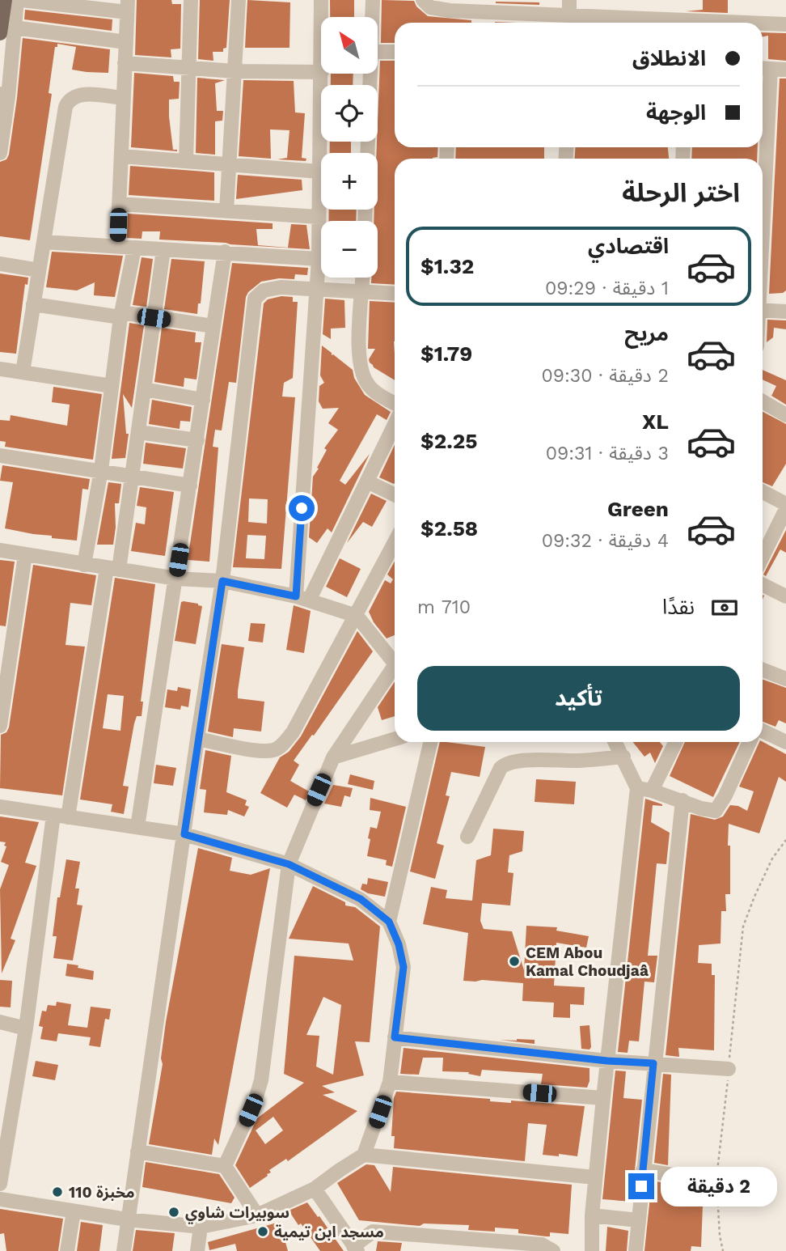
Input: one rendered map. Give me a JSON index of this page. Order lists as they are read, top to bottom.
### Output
{
  "places": [
    "CEM Abou Kamal Choudjaâ",
    "مخبزة 110",
    "سوبيرات شاوي",
    "مسجد ابن تيمية"
  ],
  "north": "top left",
  "page": {
    "map_buttons": ["+", "−"],
    "banner": ["الانطلاق", "الوجهة"],
    "heading": "اختر الرحلة",
    "list": [
      {
        "name": "اقتصادي",
        "note": "1 دقيقة · 09:29",
        "value": "$1.32"
      },
      {
        "name": "مريح",
        "note": "2 دقيقة · 09:30",
        "value": "$1.79"
      },
      {
        "name": "XL",
        "note": "3 دقيقة · 09:31",
        "value": "$2.25"
      },
      {
        "name": "Green",
        "note": "4 دقيقة · 09:32",
        "value": "$2.58"
      }
    ],
    "pay": ["نقدًا", "710 m"],
    "buttons": "تأكيد",
    "bubble": "2 دقيقة"
  }
}
